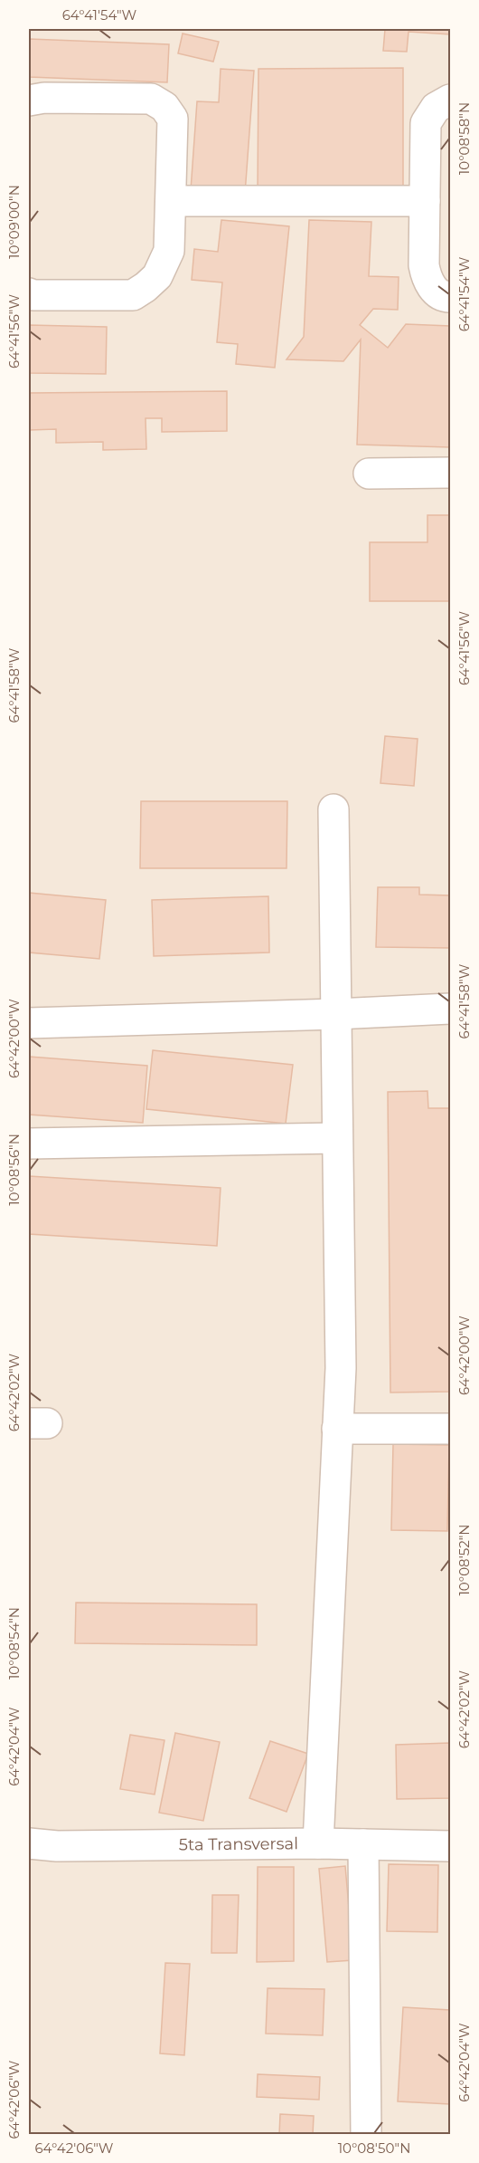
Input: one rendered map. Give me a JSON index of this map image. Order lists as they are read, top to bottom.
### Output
{
  "streets": {
    "street": ["5ta Transversal"]
  },
  "coordinates": [
    "64°41'54\"W",
    "10°08'58\"N",
    "10°09'00\"N",
    "64°41'56\"W",
    "64°41'58\"W",
    "64°42'00\"W",
    "10°08'56\"N",
    "64°42'02\"W",
    "10°08'52\"N",
    "10°08'54\"N",
    "64°42'04\"W",
    "64°42'06\"W",
    "10°08'50\"N"
  ]
}
